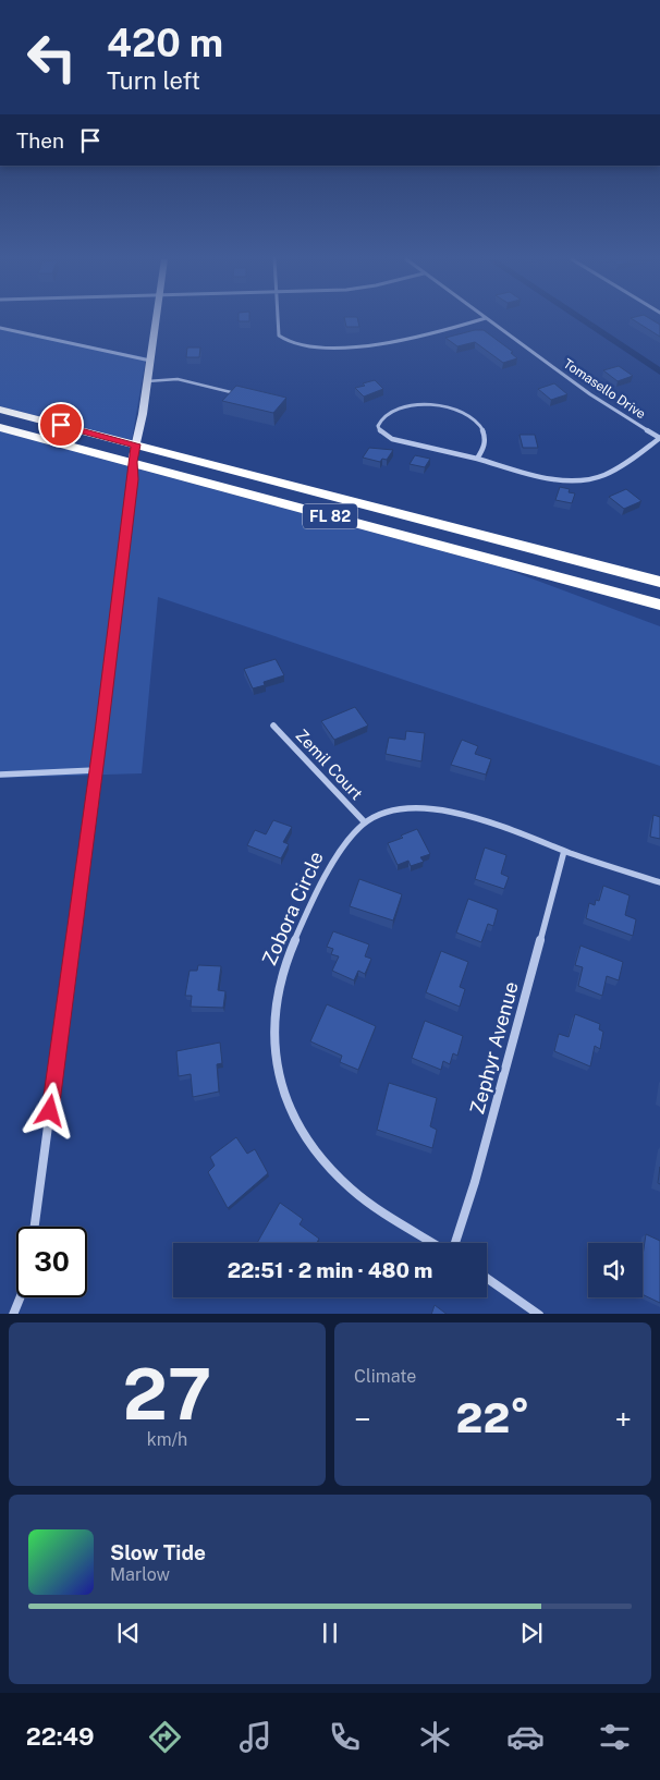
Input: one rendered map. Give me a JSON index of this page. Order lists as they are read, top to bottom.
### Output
{
  "streets": {
    "highway": ["FL 82"],
    "street": [
      "Tomasello Drive",
      "Zemil Court",
      "Zobora Circle",
      "Zephyr Avenue"
    ]
  },
  "crossings": [
    ["Zemil Court", "Zobora Circle"],
    ["Zobora Circle", "Zephyr Avenue"]
  ],
  "page": {
    "turn": ["420 m", "Turn left"],
    "then": "Then",
    "limit": "30",
    "trip": "22:51 · 2 min · 480 m",
    "tile": [
      ["27", "km/h"],
      "Climate"
    ],
    "heat": ["−", "22°", "+"],
    "song": ["Slow Tide", "Marlow"],
    "tabs": "22:49"
  }
}
